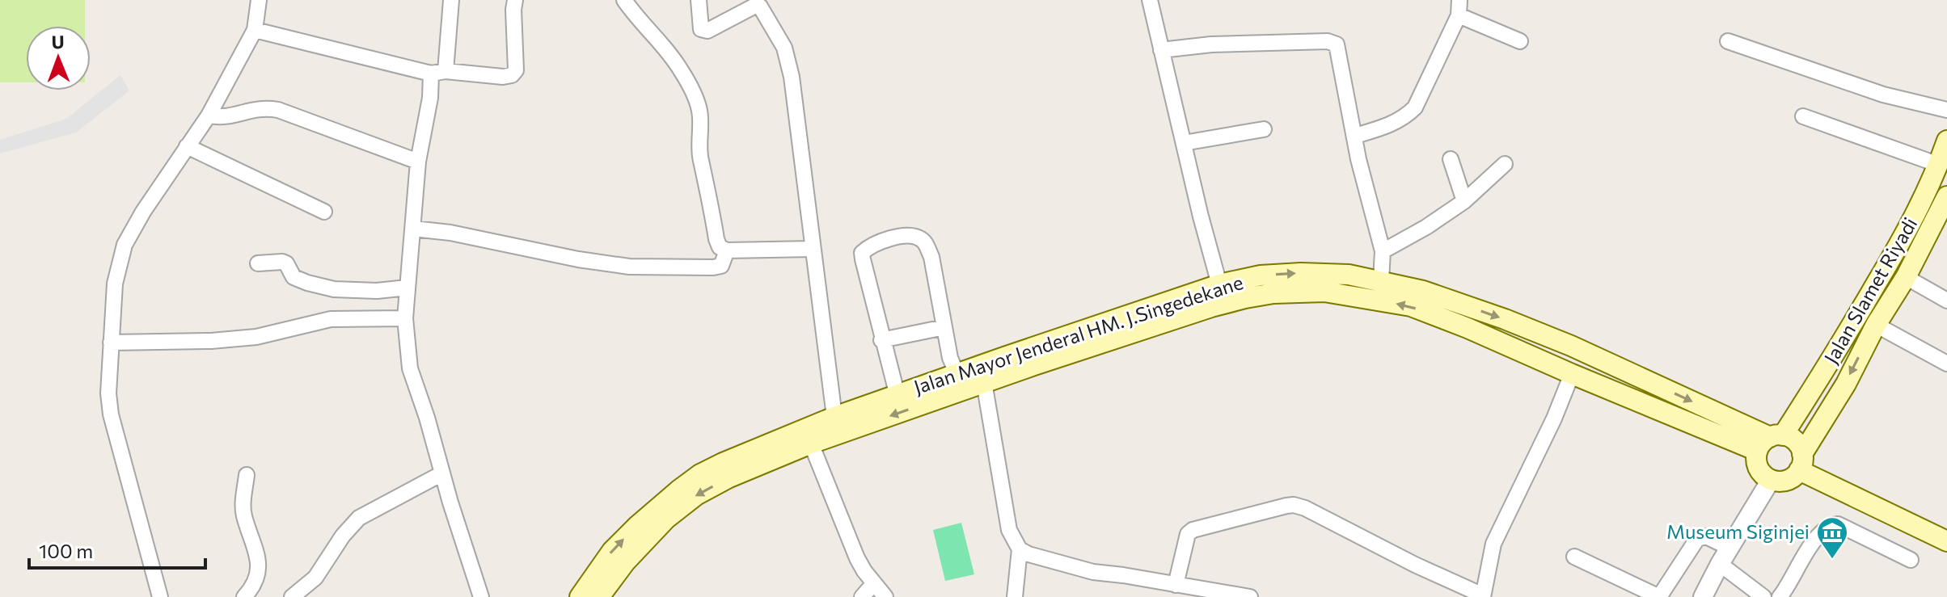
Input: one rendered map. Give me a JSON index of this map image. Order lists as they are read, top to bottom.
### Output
{
  "streets": {
    "main road": ["Jalan Slamet Riyadi", "Jalan Mayor Jenderal HM. J.Singedekane"]
  },
  "crossings": [
    ["Jalan Slamet Riyadi", "Jalan Mayor Jenderal HM. J.Singedekane"]
  ],
  "places": {
    "museum": ["Museum Siginjei"]
  },
  "scale_bar": "100 m",
  "north": "top"
}
